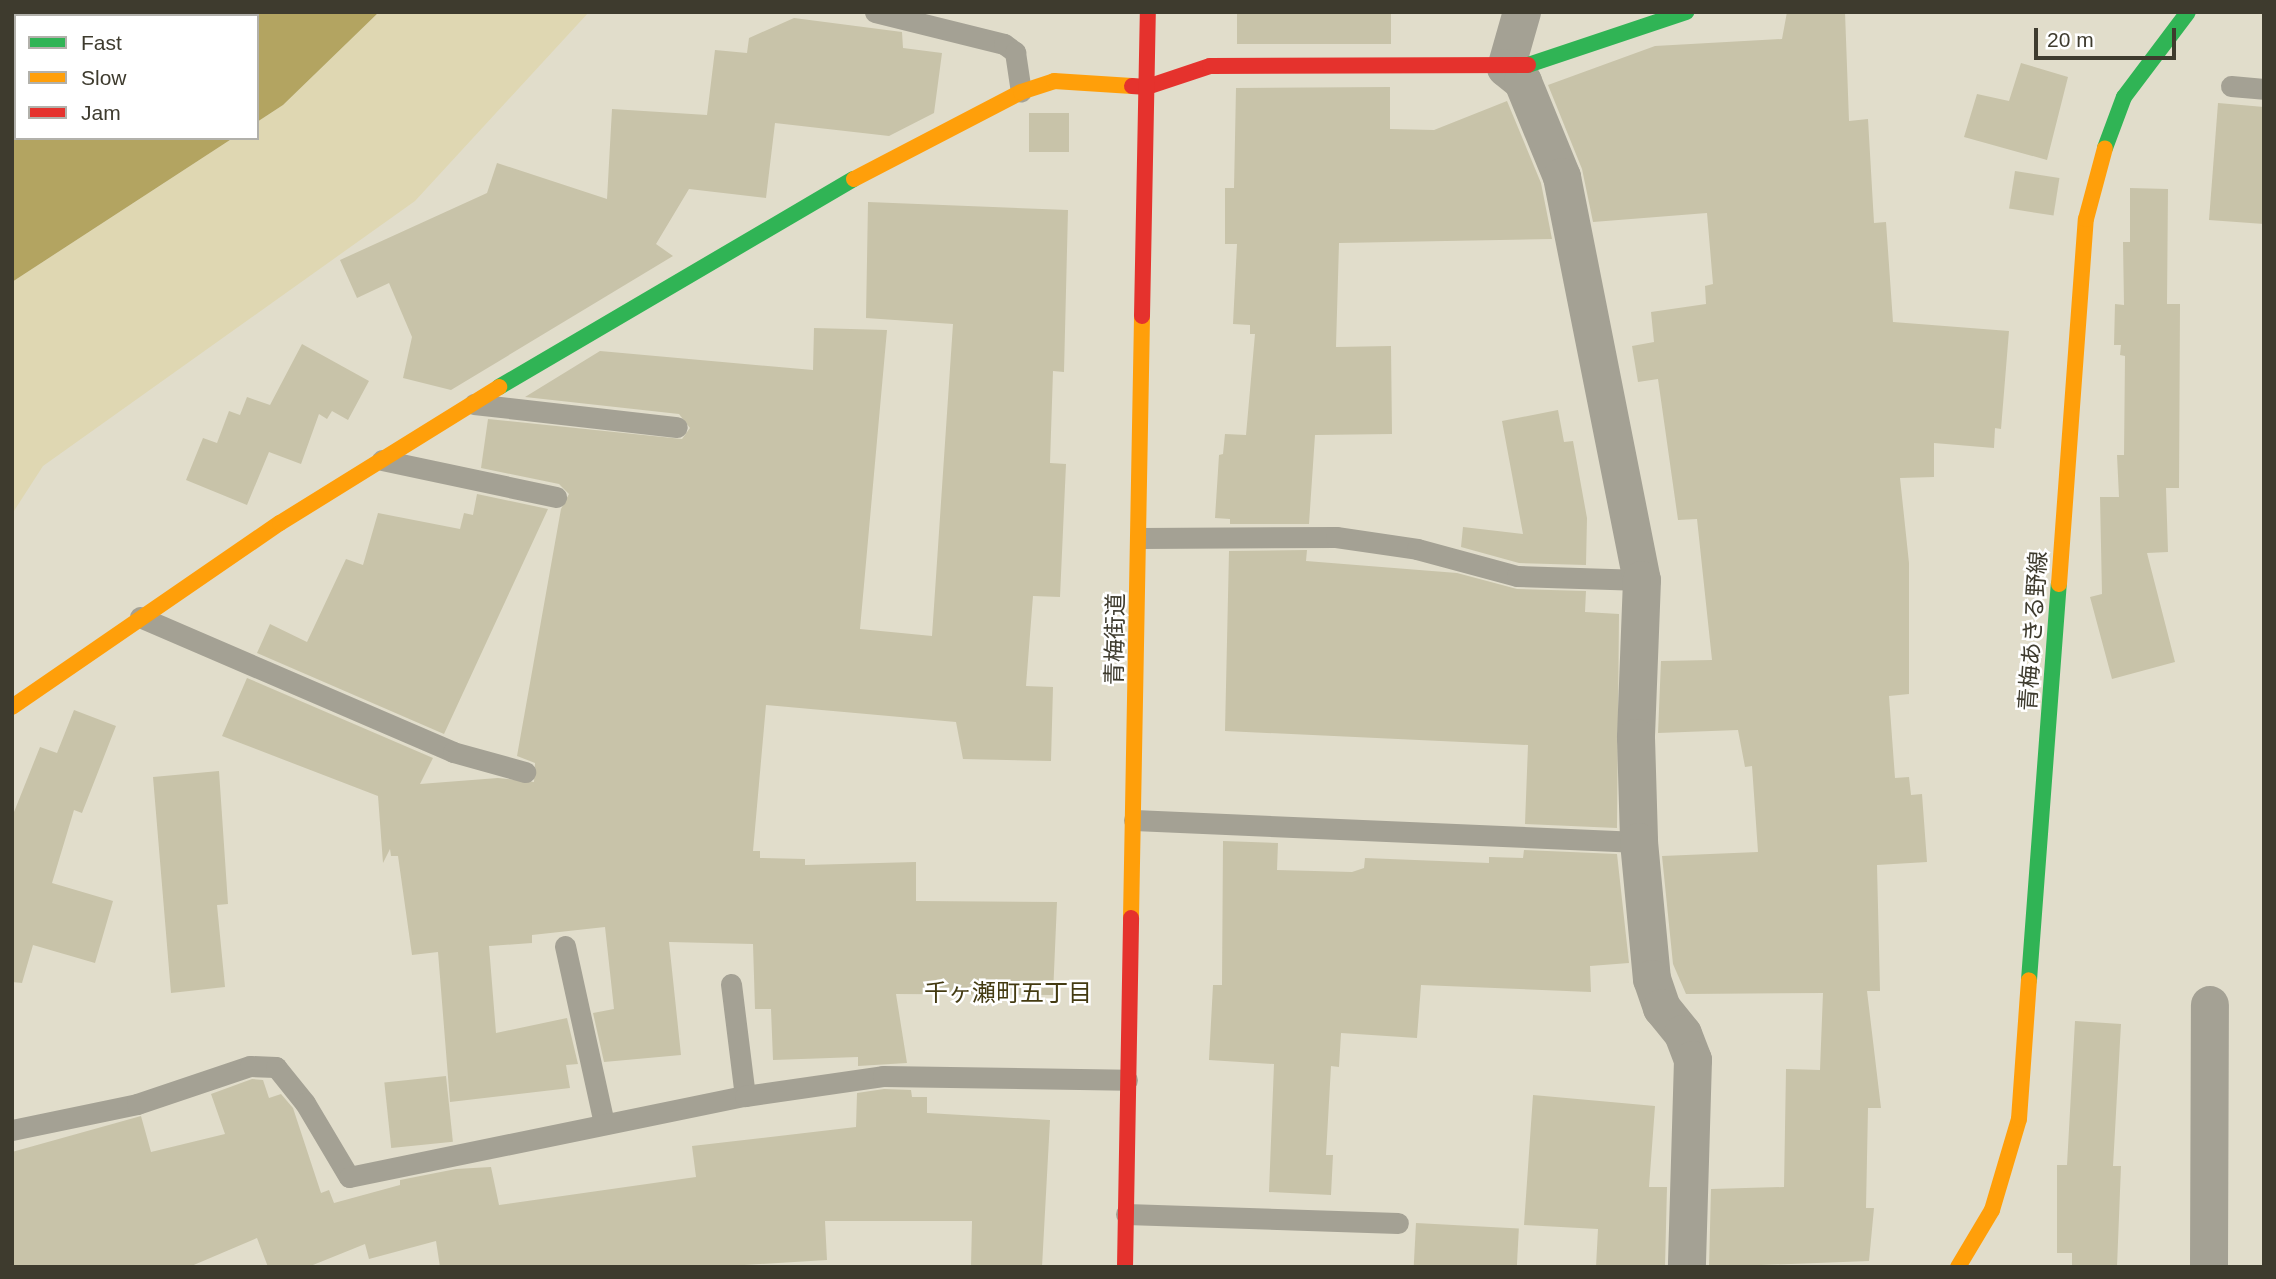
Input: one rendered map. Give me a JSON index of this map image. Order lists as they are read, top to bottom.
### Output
{
  "streets": {
    "main road": ["青梅あきる野線", "青梅街道"]
  },
  "districts": ["千ヶ瀬町五丁目"],
  "legend": ["Fast", "Slow", "Jam"],
  "scale_bar": "20 m"
}
